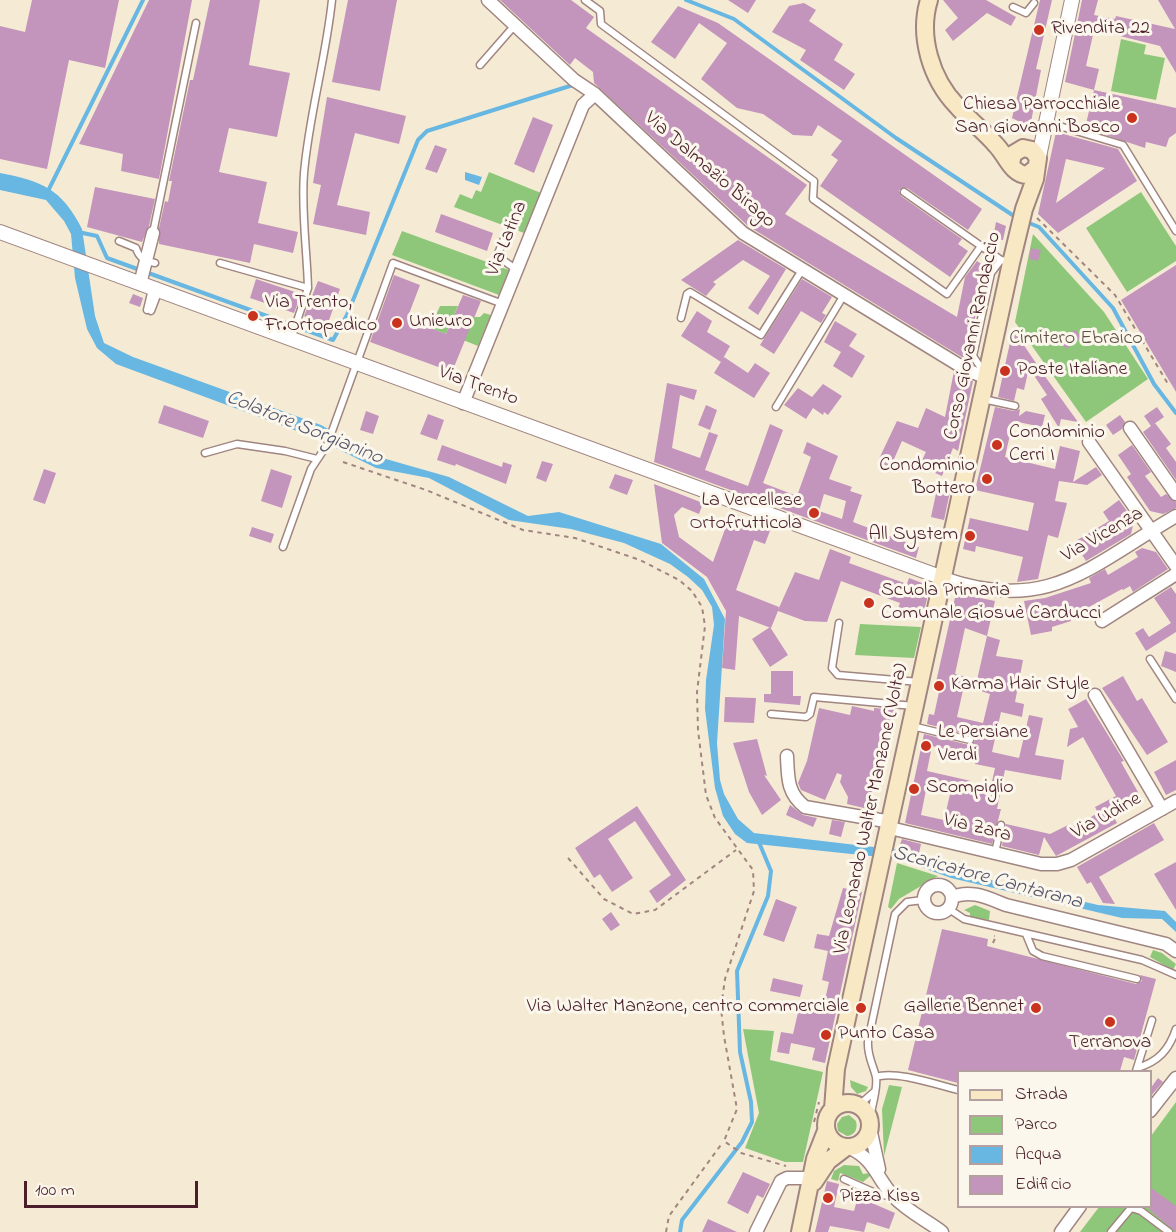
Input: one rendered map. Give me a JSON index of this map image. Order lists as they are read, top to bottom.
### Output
{
  "streets": {
    "main road": ["Corso Giovanni Randaccio", "Via Leonardo Walter Manzone (Volta)"],
    "street": [
      "Via Dalmazio Birago",
      "Via Latina",
      "Via Trento",
      "Via Vicenza",
      "Via Udine",
      "Via Zara"
    ]
  },
  "crossings": [
    ["Via Dalmazio Birago", "Via Latina"],
    ["Via Dalmazio Birago", "Corso Giovanni Randaccio"],
    ["Via Latina", "Via Trento"],
    ["Corso Giovanni Randaccio", "Via Trento"],
    ["Corso Giovanni Randaccio", "Via Vicenza"],
    ["Corso Giovanni Randaccio", "Via Leonardo Walter Manzone (Volta)"],
    ["Via Trento", "Via Vicenza"],
    ["Via Trento", "Via Leonardo Walter Manzone (Volta)"],
    ["Via Vicenza", "Via Leonardo Walter Manzone (Volta)"],
    ["Via Leonardo Walter Manzone (Volta)", "Via Zara"],
    ["Via Udine", "Via Zara"]
  ],
  "water": ["Colatore Sorgianino", "Scaricatore Cantarana"],
  "parks": ["Cimitero Ebraico"],
  "places": [
    "Rivendita 22",
    "Chiesa Parrocchiale San Giovanni Bosco",
    "Via Trento, Fr.Ortopedico",
    "Unieuro",
    "Poste Italiane",
    "Condominio Cerri I",
    "Condominio Bottero",
    "La Vercellese Ortofrutticola",
    "All System",
    "Scuola Primaria Comunale Giosuè Carducci",
    "Karma Hair Style",
    "Le Persiane Verdi",
    "Scompiglio",
    "Via Walter Manzone, centro commerciale",
    "Gallerie Bennet",
    "Terranova",
    "Punto Casa",
    "Pizza Kiss"
  ],
  "legend": [
    "Strada",
    "Parco",
    "Acqua",
    "Edificio"
  ],
  "scale_bar": "100 m"
}
